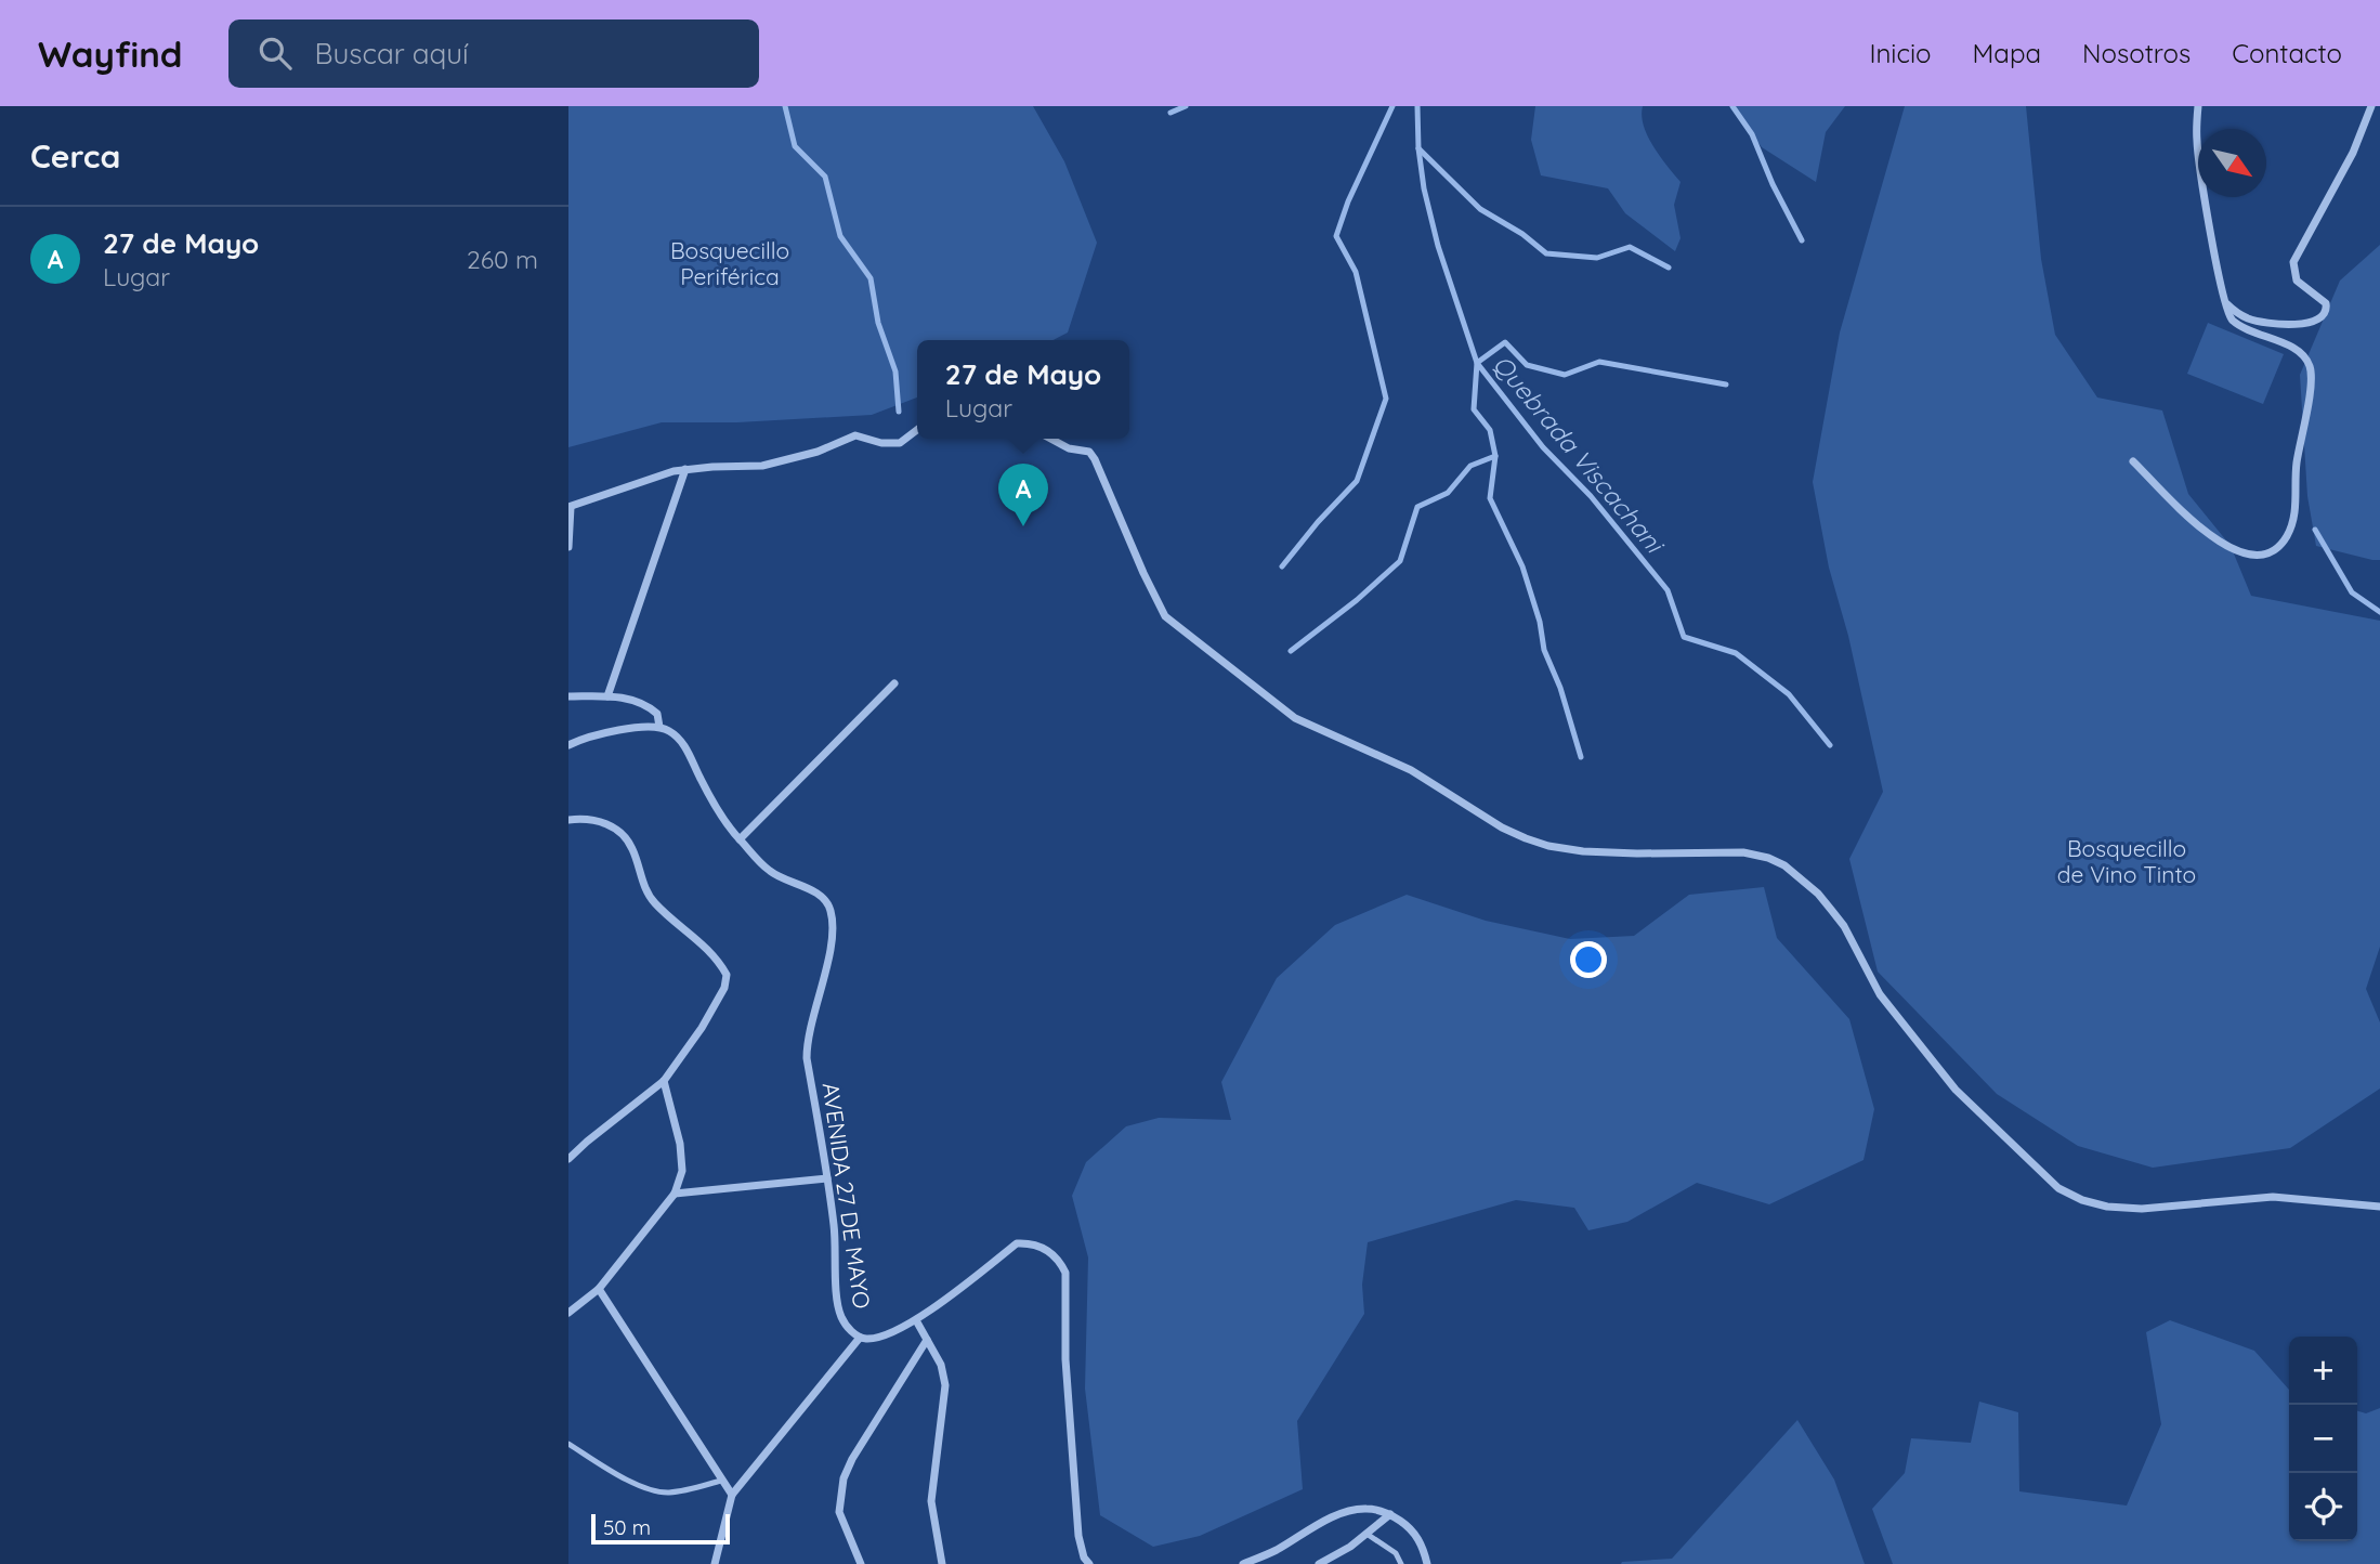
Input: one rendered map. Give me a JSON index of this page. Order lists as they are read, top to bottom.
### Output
{
  "streets": {
    "street": ["AVENIDA 27 DE MAYO"]
  },
  "water": ["Quebrada Viscachani"],
  "parks": ["Bosquecillo Periférica", "Bosquecillo de Vino Tinto"],
  "scale_bar": "50 m",
  "north": "bottom right",
  "page": {
    "header": "Wayfind",
    "search": "Buscar aquí",
    "nav": [
      "Inicio",
      "Mapa",
      "Nosotros",
      "Contacto"
    ],
    "heading": "Cerca",
    "list": [
      {
        "mark": "A",
        "name": "27 de Mayo",
        "note": "Lugar",
        "value": "260 m"
      }
    ],
    "popup": ["27 de Mayo", "Lugar"],
    "pins": "A",
    "map_buttons": ["+", "−"],
    "scale": "50 m"
  }
}
